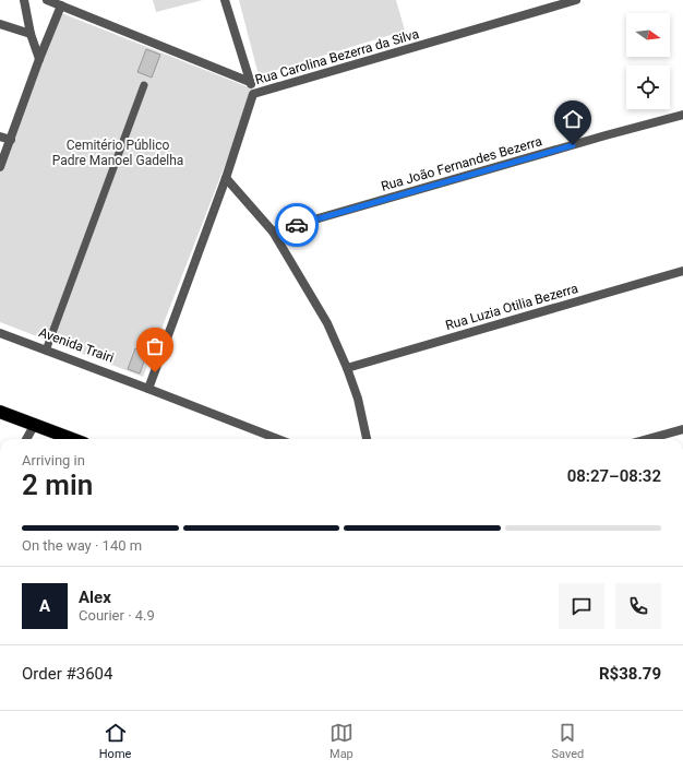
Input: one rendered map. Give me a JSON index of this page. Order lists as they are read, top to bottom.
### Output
{
  "streets": {
    "street": [
      "Rua Carolina Bezerra da Silva",
      "Rua João Fernandes Bezerra",
      "Rua Luzia Otilia Bezerra",
      "Avenida Trairi"
    ]
  },
  "crossings": [
    ["Rua Carolina Bezerra da Silva", "Avenida Trairi"]
  ],
  "parks": ["Cemitério Público Padre Manoel Gadelha"],
  "north": "right",
  "page": {
    "heading": ["2 min", "Arriving in", "08:27–08:32"],
    "panel": [
      "Alex",
      "Courier · 4.9",
      "Order #3604",
      "R$38.79"
    ],
    "bar": "On the way · 140 m",
    "round": "A",
    "tabs": ["Home", "Map", "Saved"]
  }
}
